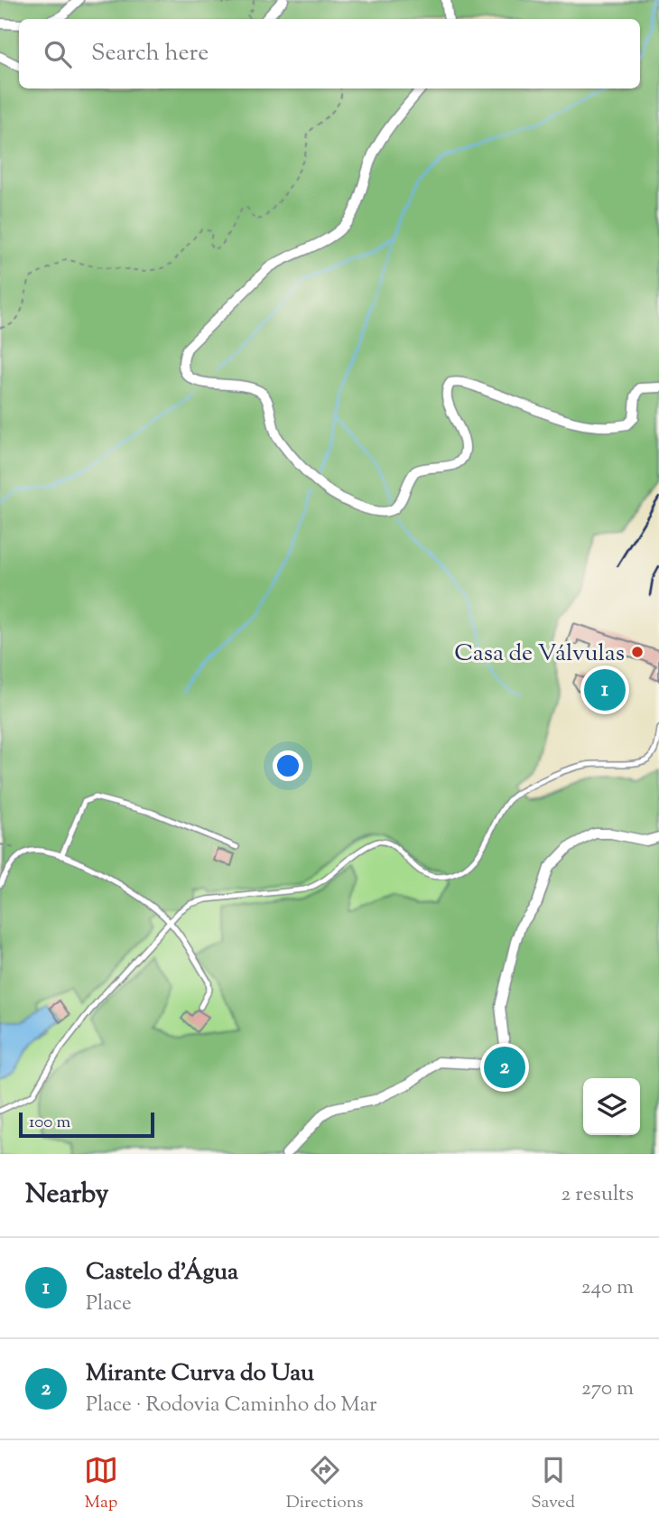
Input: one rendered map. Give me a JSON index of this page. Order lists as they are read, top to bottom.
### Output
{
  "places": ["Casa de Válvulas"],
  "scale_bar": "100 m",
  "page": {
    "search": "Search here",
    "pins": ["1", "2"],
    "scale": "100 m",
    "heading": ["Nearby", "2 results"],
    "list": [
      {
        "mark": "1",
        "name": "Castelo d’Água",
        "note": "Place",
        "value": "240 m"
      },
      {
        "mark": "2",
        "name": "Mirante Curva do Uau",
        "note": "Place · Rodovia Caminho do Mar",
        "value": "270 m"
      }
    ],
    "nav": ["Map", "Directions", "Saved"]
  }
}
